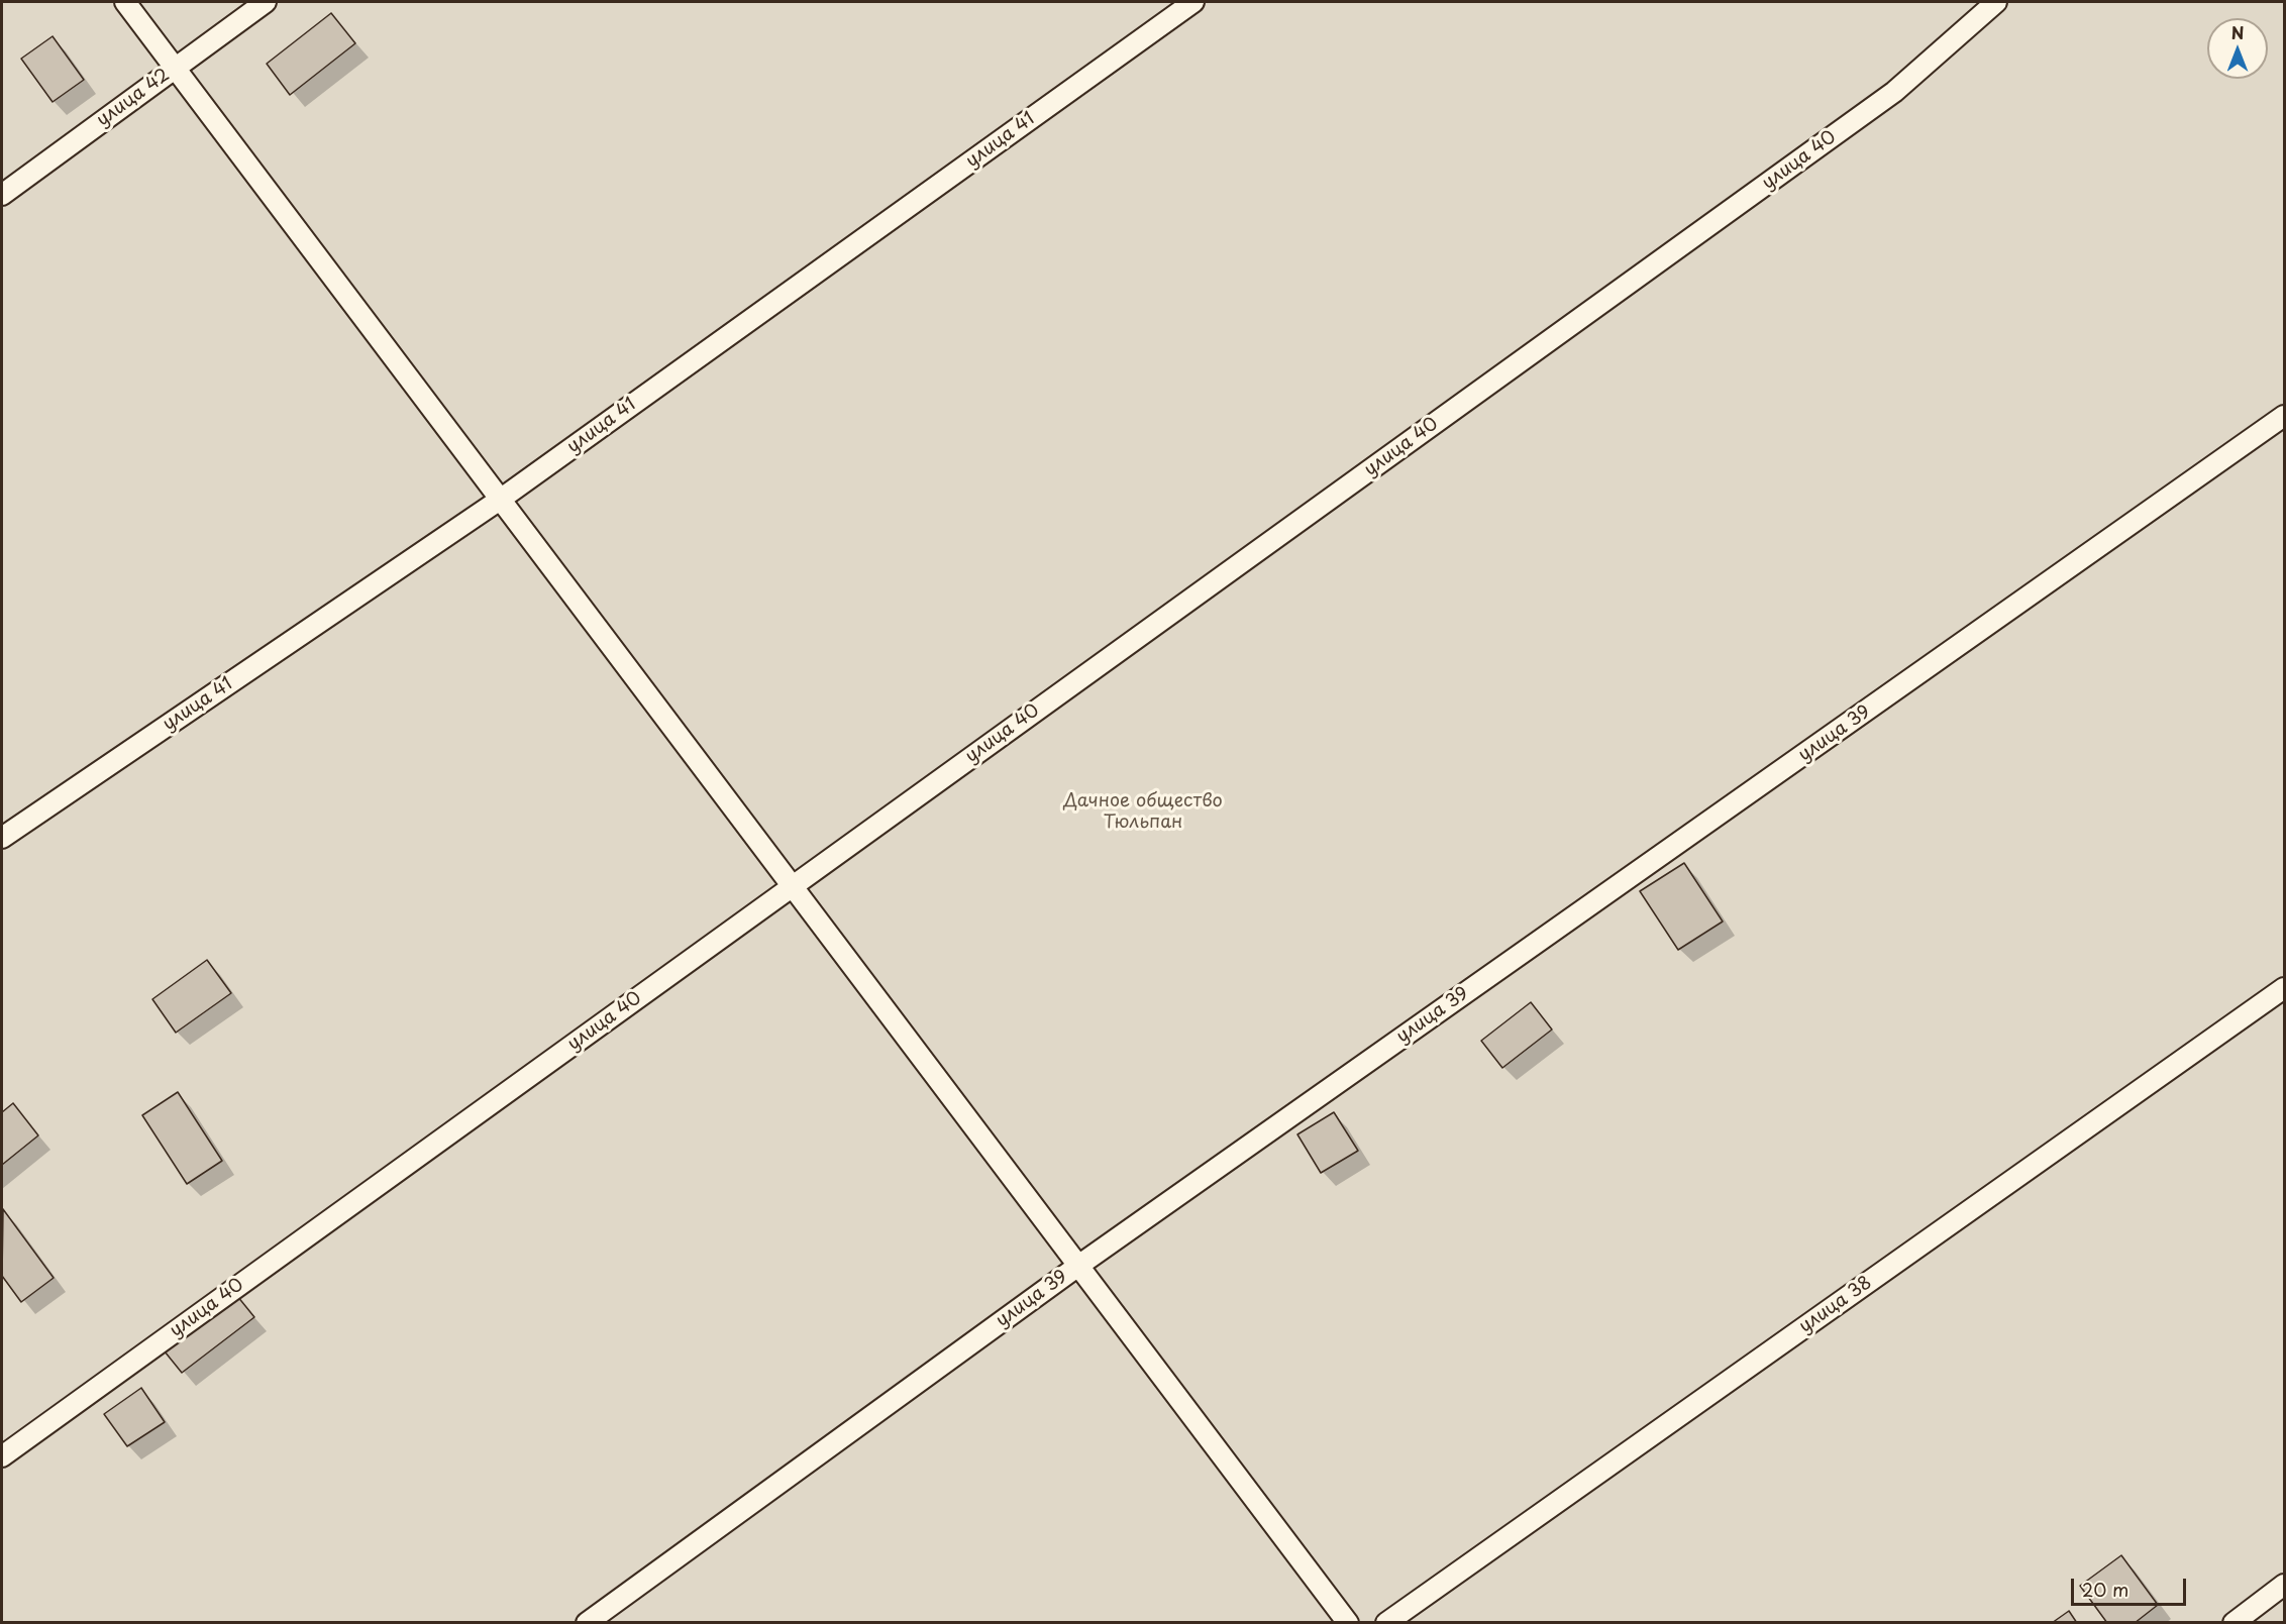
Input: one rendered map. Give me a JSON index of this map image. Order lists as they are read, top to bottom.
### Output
{
  "streets": {
    "lane": [
      "улица 42",
      "улица 41",
      "улица 40",
      "улица 39",
      "улица 38"
    ]
  },
  "parks": ["Дачное общество Тюльпан"],
  "scale_bar": "20 m",
  "north": "top"
}
